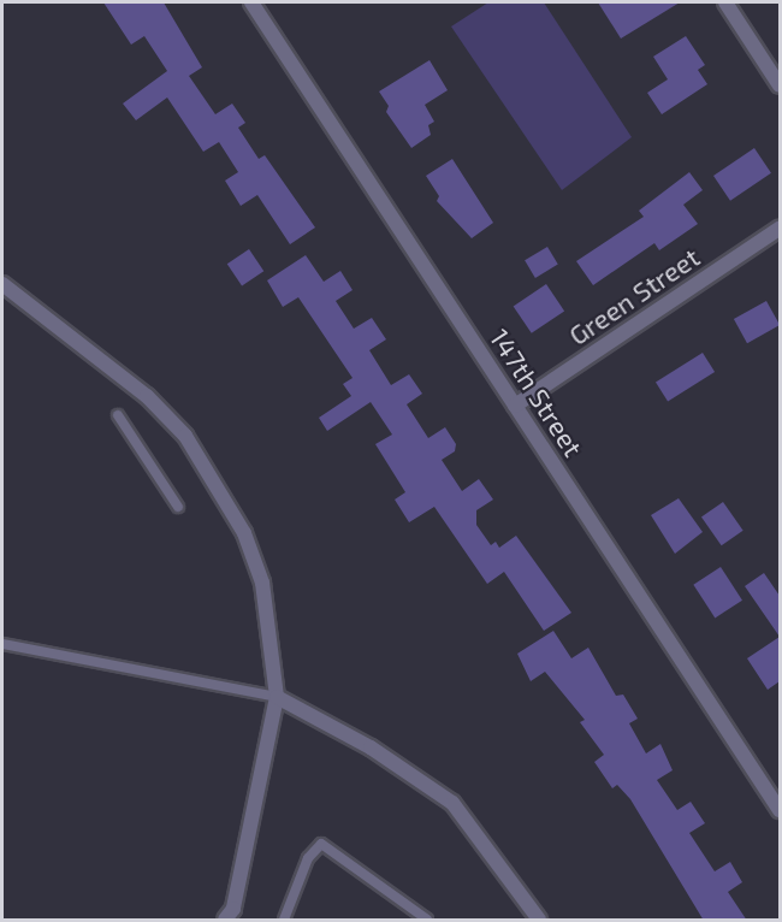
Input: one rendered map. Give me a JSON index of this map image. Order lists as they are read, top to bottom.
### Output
{
  "streets": {
    "street": ["Green Street", "147th Street"]
  },
  "crossings": [
    ["Green Street", "147th Street"]
  ]
}
